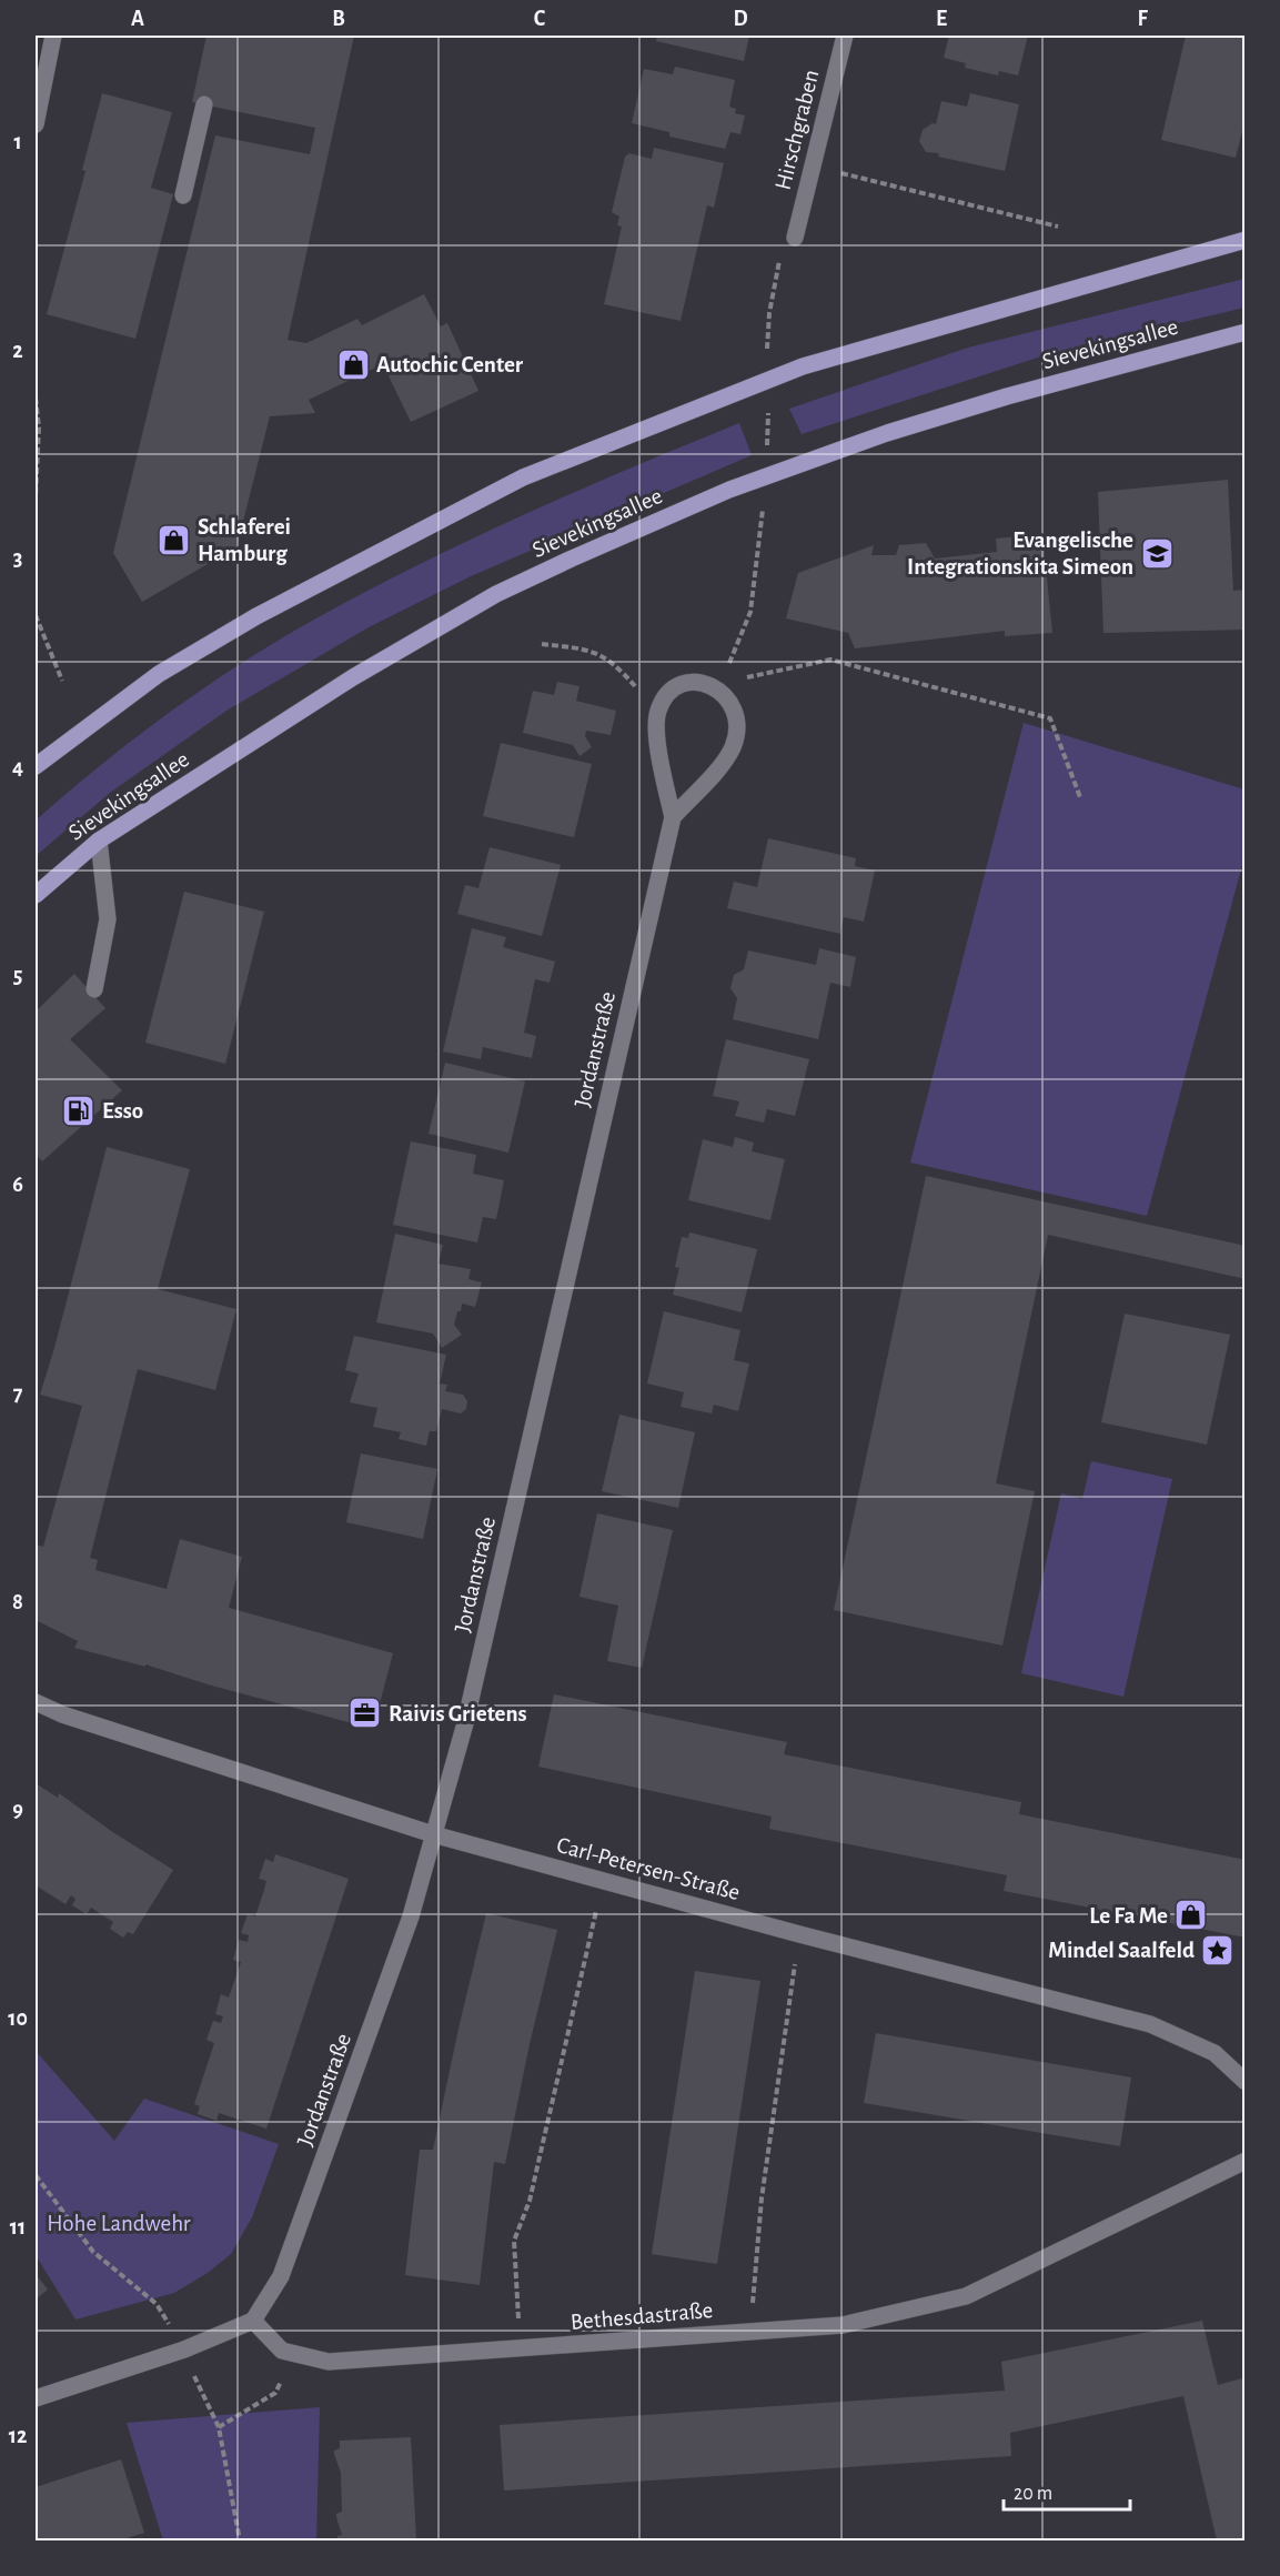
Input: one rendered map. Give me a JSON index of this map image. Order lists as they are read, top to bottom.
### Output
{
  "streets": {
    "main road": ["Sievekingsallee"],
    "street": [
      "Hirschgraben",
      "Jordanstraße",
      "Carl-Petersen-Straße",
      "Bethesdastraße"
    ]
  },
  "crossings": [
    ["Jordanstraße", "Carl-Petersen-Straße"],
    ["Jordanstraße", "Bethesdastraße"]
  ],
  "parks": ["Hohe Landwehr"],
  "places": {
    "shop": ["Autochic Center", "Schlaferei Hamburg", "Le Fa Me"],
    "school or university": ["Evangelische Integrationskita Simeon"],
    "fuel station": ["Esso"],
    "office": ["Raivis Grietens"],
    "place": ["Mindel Saalfeld"]
  },
  "scale_bar": "20 m",
  "grid": {
    "columns": [
      "A",
      "B",
      "C",
      "D",
      "E",
      "F"
    ],
    "rows": [
      "1",
      "2",
      "3",
      "4",
      "5",
      "6",
      "7",
      "8",
      "9",
      "10",
      "11",
      "12"
    ]
  }
}
